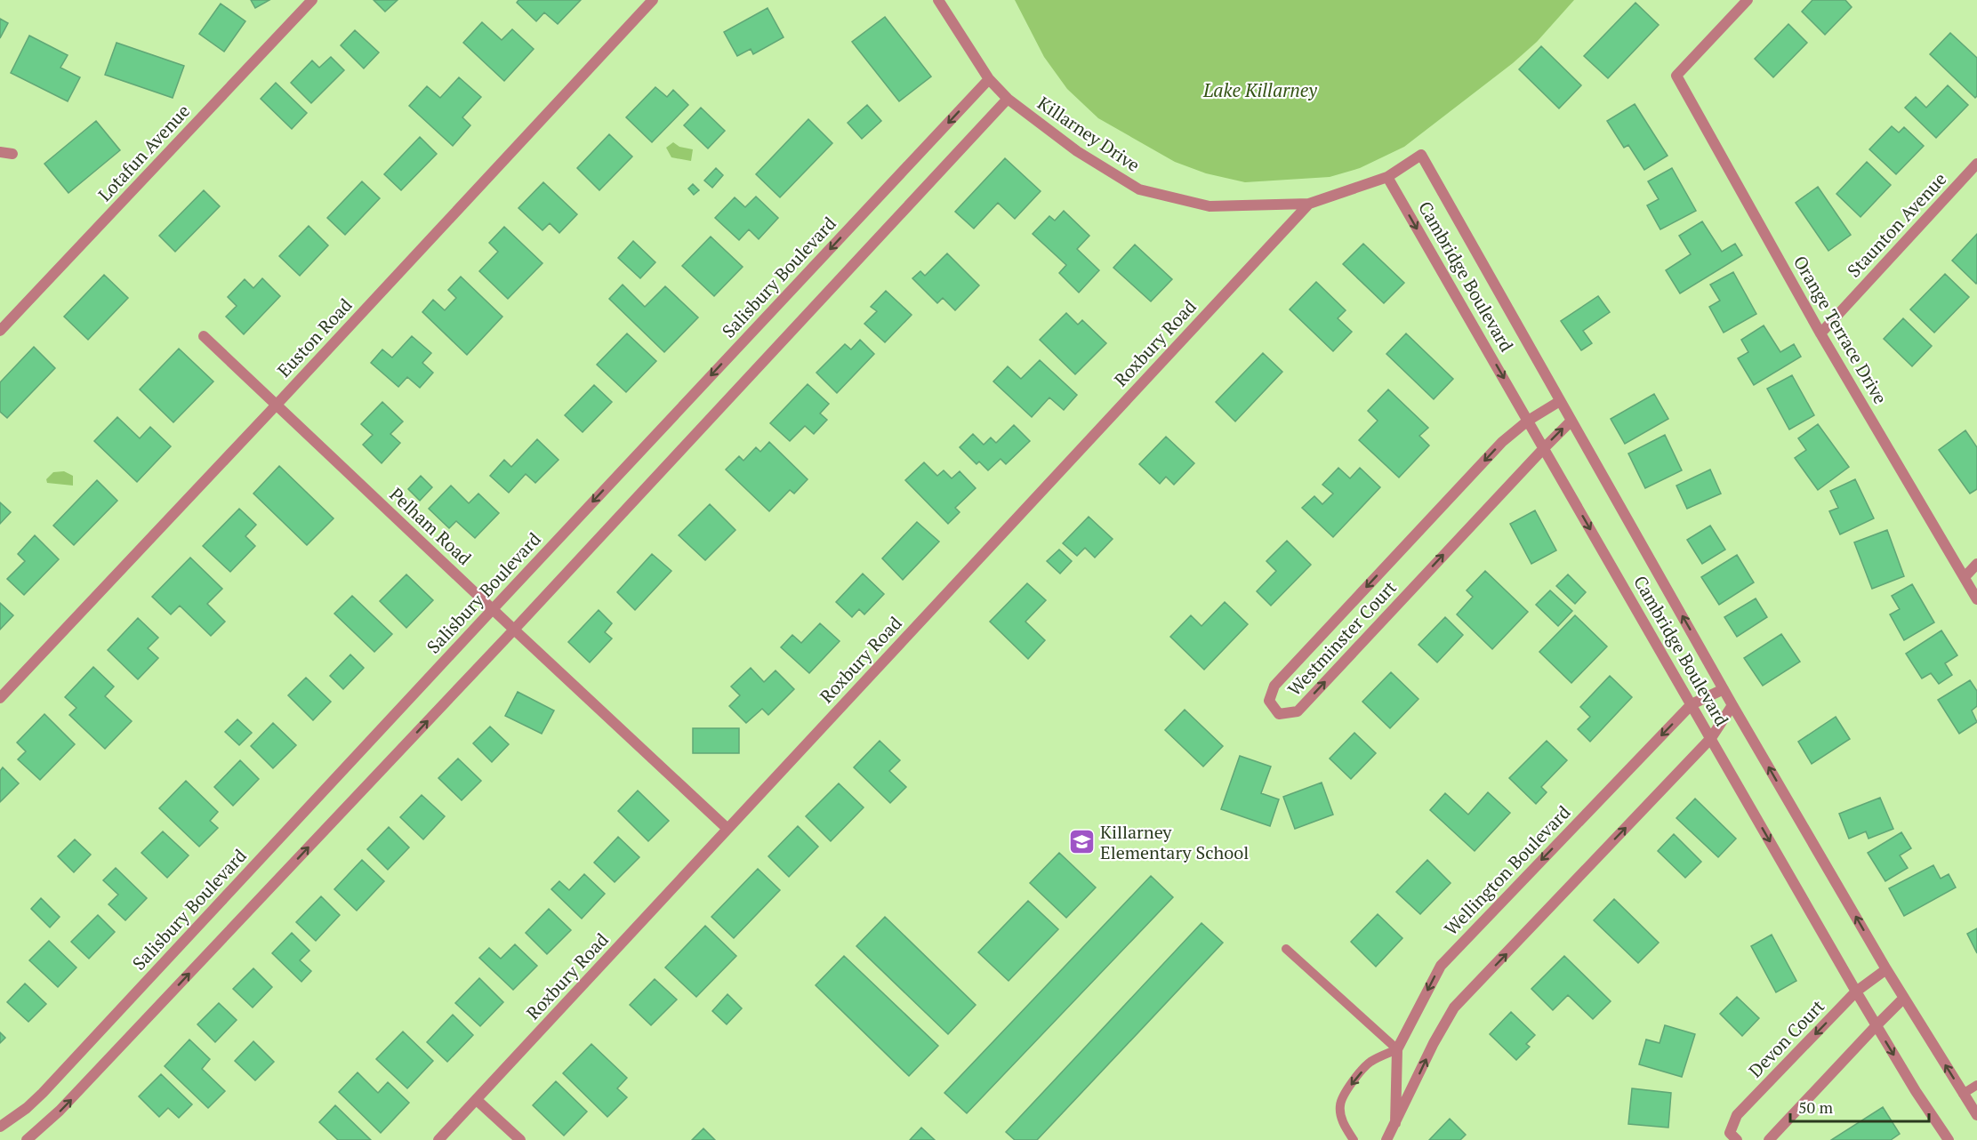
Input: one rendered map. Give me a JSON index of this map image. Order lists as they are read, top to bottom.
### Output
{
  "streets": {
    "street": [
      "Killarney Drive",
      "Lotafun Avenue",
      "Staunton Avenue",
      "Cambridge Boulevard",
      "Salisbury Boulevard",
      "Orange Terrace Drive",
      "Euston Road",
      "Roxbury Road",
      "Pelham Road",
      "Westminster Court",
      "Wellington Boulevard",
      "Devon Court"
    ]
  },
  "crossings": [
    ["Killarney Drive", "Cambridge Boulevard"],
    ["Killarney Drive", "Salisbury Boulevard"],
    ["Killarney Drive", "Roxbury Road"],
    ["Staunton Avenue", "Orange Terrace Drive"],
    ["Cambridge Boulevard", "Westminster Court"],
    ["Cambridge Boulevard", "Wellington Boulevard"],
    ["Cambridge Boulevard", "Devon Court"],
    ["Salisbury Boulevard", "Pelham Road"],
    ["Euston Road", "Pelham Road"],
    ["Roxbury Road", "Pelham Road"]
  ],
  "water": ["Lake Killarney"],
  "places": {
    "school or university": ["Killarney Elementary School"]
  },
  "scale_bar": "50 m"
}
